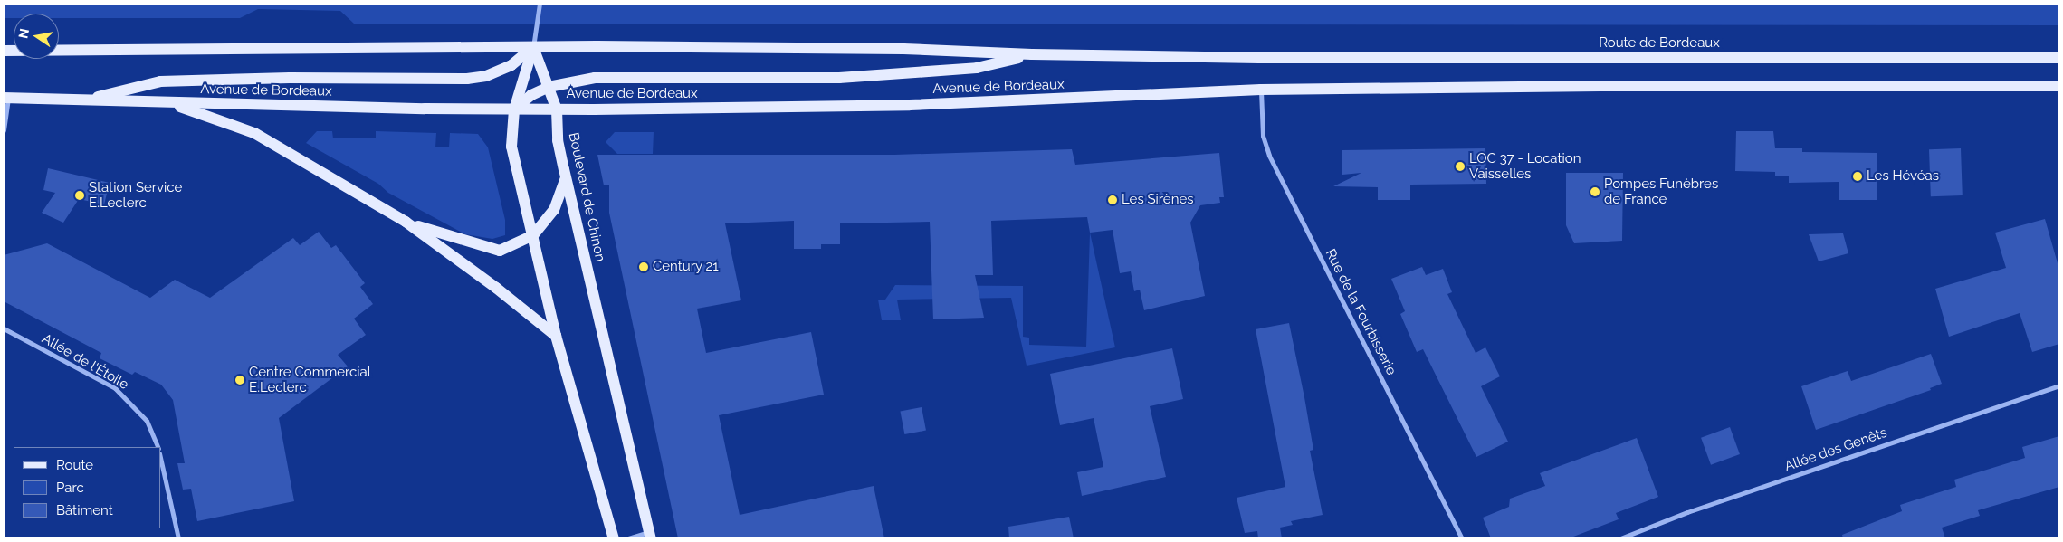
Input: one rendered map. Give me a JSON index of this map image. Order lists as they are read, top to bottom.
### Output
{
  "streets": {
    "main road": ["Route de Bordeaux", "Avenue de Bordeaux", "Boulevard de Chinon"],
    "street": ["Rue de la Fourbisserie", "Allée de l'Étoile", "Allée des Genêts"]
  },
  "crossings": [
    ["Avenue de Bordeaux", "Boulevard de Chinon"],
    ["Avenue de Bordeaux", "Rue de la Fourbisserie"]
  ],
  "places": [
    "LOC 37 - Location Vaisselles",
    "Les Hévéas",
    "Pompes Funèbres de France",
    "Station Service E.Leclerc",
    "Les Sirènes",
    "Century 21",
    "Centre Commercial E.Leclerc"
  ],
  "legend": ["Route", "Parc", "Bâtiment"],
  "north": "left"
}
